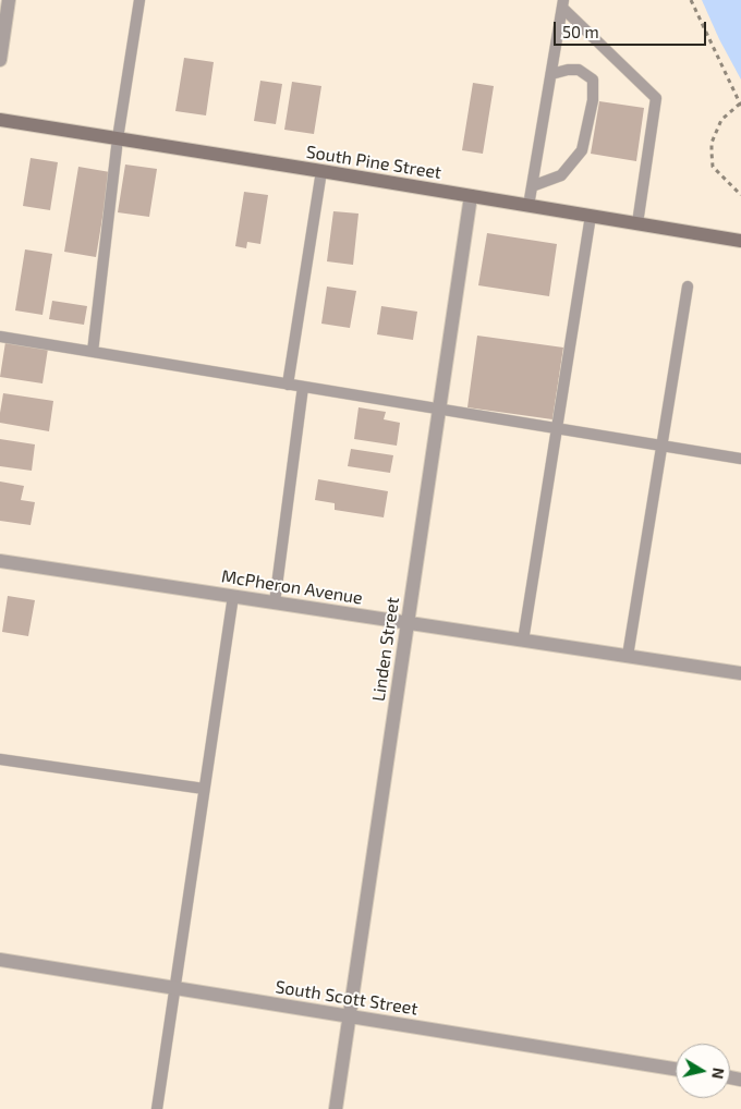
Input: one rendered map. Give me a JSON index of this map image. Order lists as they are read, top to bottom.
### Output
{
  "streets": {
    "main road": ["South Pine Street"],
    "street": ["McPheron Avenue", "Linden Street", "South Scott Street"]
  },
  "crossings": [
    ["South Pine Street", "Linden Street"],
    ["McPheron Avenue", "Linden Street"],
    ["Linden Street", "South Scott Street"]
  ],
  "scale_bar": "50 m",
  "north": "right"
}
